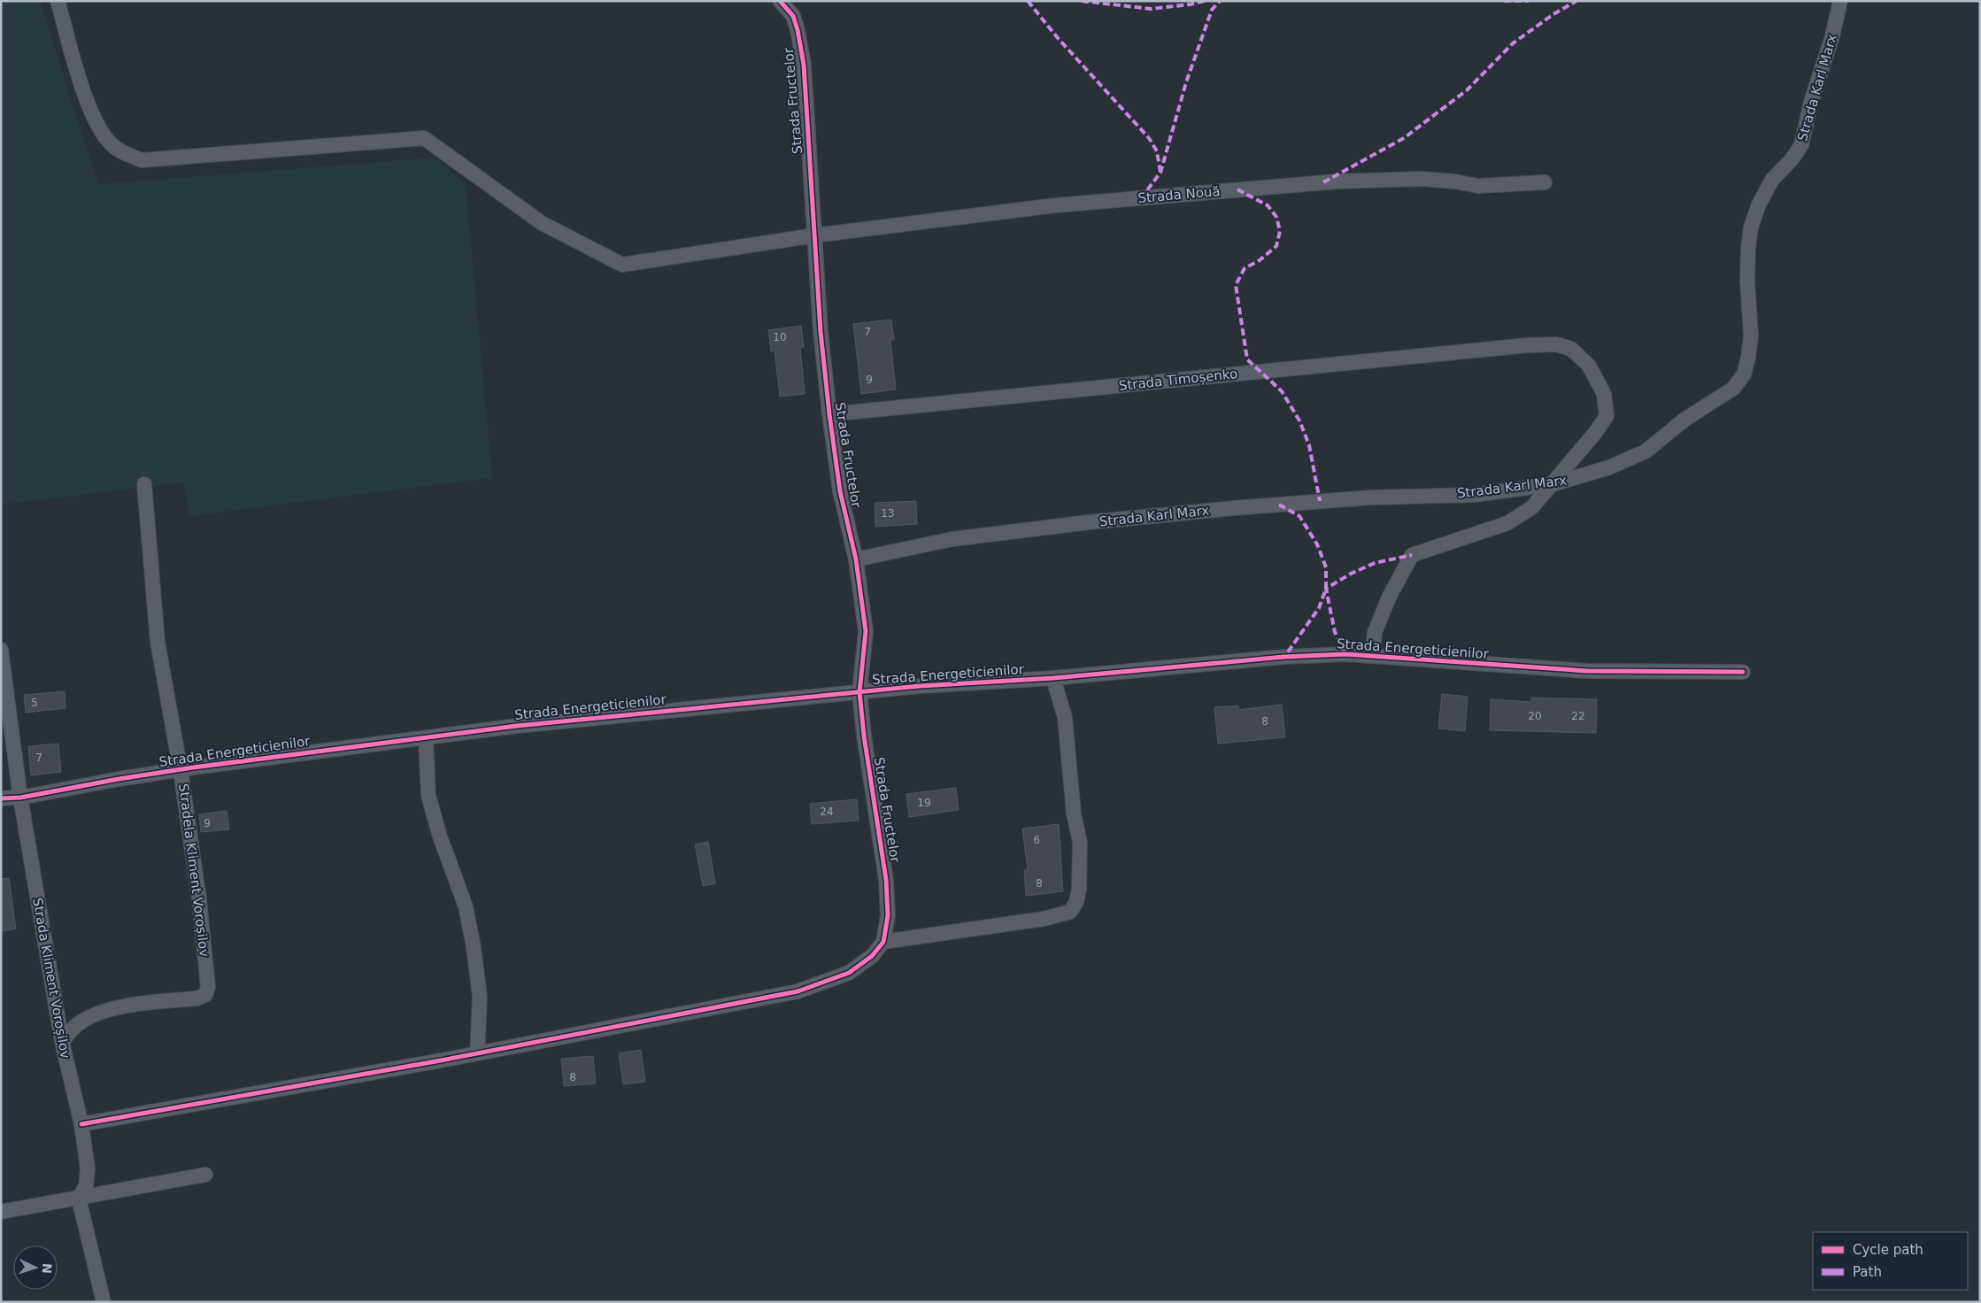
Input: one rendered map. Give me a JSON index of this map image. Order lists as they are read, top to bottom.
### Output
{
  "streets": {
    "street": [
      "Strada Karl Marx",
      "Strada Fructelor",
      "Strada Nouă",
      "Strada Timoșenko",
      "Strada Energeticienilor",
      "Stradela Kliment Voroșilov",
      "Strada Kliment Voroșilov"
    ]
  },
  "crossings": [
    ["Strada Karl Marx", "Strada Fructelor"],
    ["Strada Karl Marx", "Strada Timoșenko"],
    ["Strada Fructelor", "Strada Nouă"],
    ["Strada Fructelor", "Strada Timoșenko"],
    ["Strada Fructelor", "Strada Energeticienilor"],
    ["Strada Timoșenko", "Strada Energeticienilor"],
    ["Strada Energeticienilor", "Stradela Kliment Voroșilov"],
    ["Strada Energeticienilor", "Strada Kliment Voroșilov"],
    ["Stradela Kliment Voroșilov", "Strada Kliment Voroșilov"]
  ],
  "house_numbers": [
    "7",
    "10",
    "9",
    "13",
    "5",
    "20",
    "22",
    "8",
    "7",
    "19",
    "24",
    "9",
    "6",
    "8",
    "8"
  ],
  "legend": ["Cycle path", "Path"],
  "north": "right"
}
